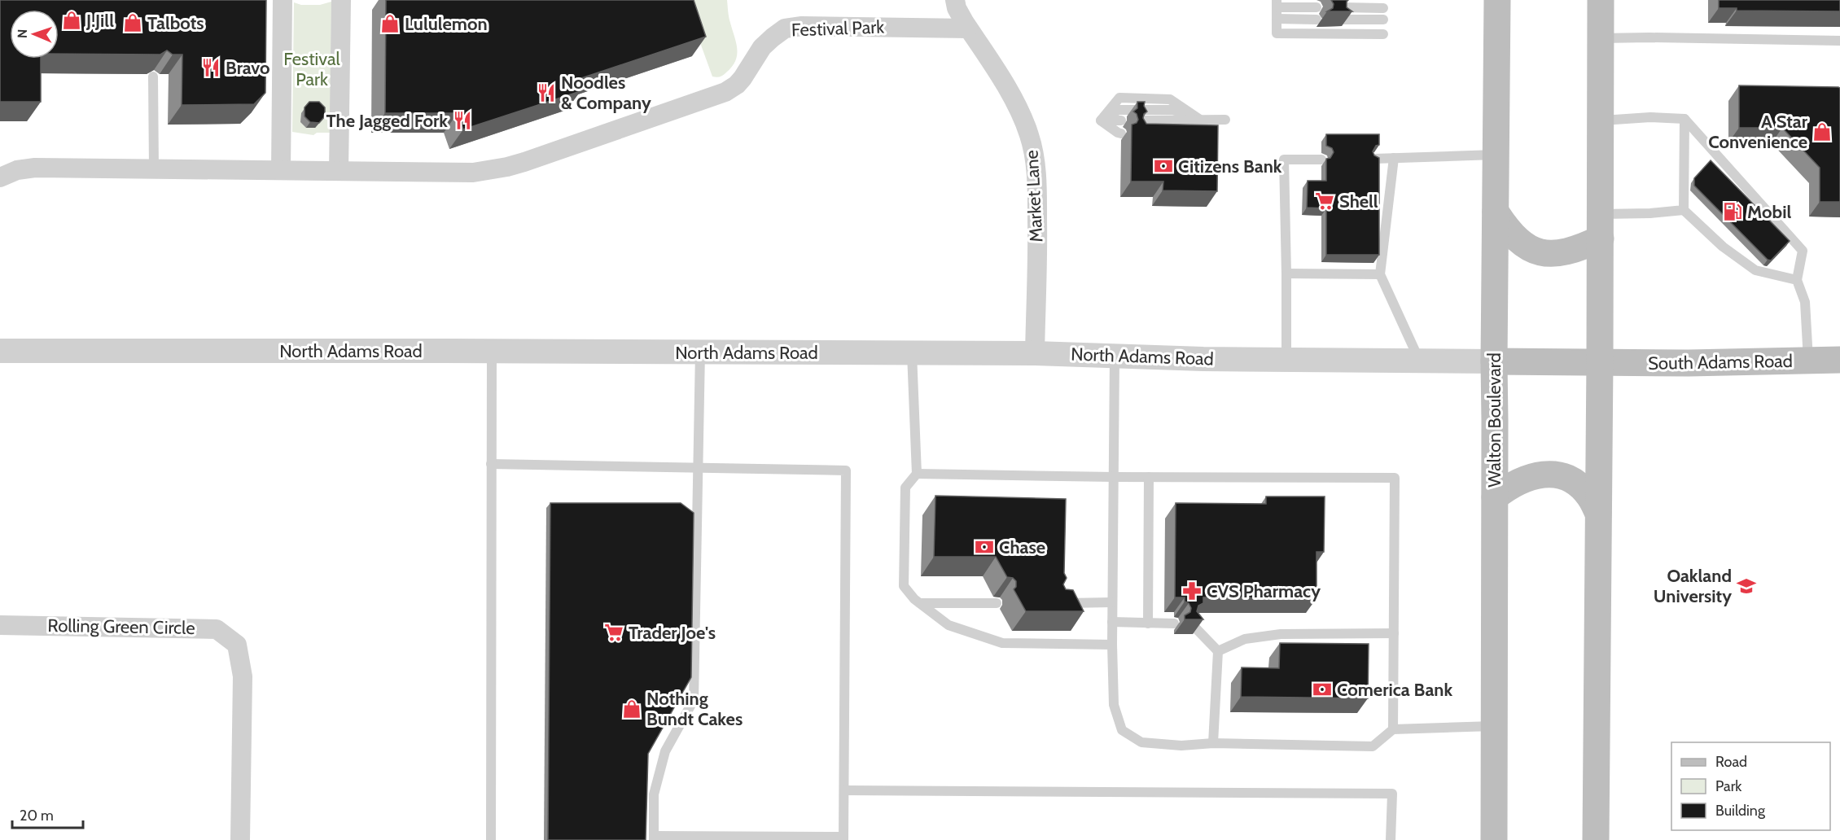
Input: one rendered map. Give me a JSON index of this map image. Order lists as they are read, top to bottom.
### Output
{
  "streets": {
    "main road": ["South Adams Road", "Walton Boulevard"],
    "street": [
      "Festival Park",
      "Market Lane",
      "North Adams Road",
      "Rolling Green Circle"
    ]
  },
  "crossings": [
    ["Festival Park", "Market Lane"],
    ["Market Lane", "North Adams Road"],
    ["North Adams Road", "South Adams Road"],
    ["North Adams Road", "Walton Boulevard"],
    ["South Adams Road", "Walton Boulevard"]
  ],
  "parks": ["Festival Park"],
  "places": {
    "shop": [
      "J.Jill",
      "Talbots",
      "Lululemon",
      "A Star Convenience",
      "Nothing Bundt Cakes"
    ],
    "restaurant": ["Bravo", "Noodles & Company", "The Jagged Fork"],
    "bank": ["Citizens Bank", "Chase", "Comerica Bank"],
    "supermarket": ["Shell", "Trader Joe's"],
    "fuel station": ["Mobil"],
    "school or university": ["Oakland University"],
    "pharmacy": ["CVS Pharmacy"]
  },
  "legend": ["Road", "Park", "Building"],
  "scale_bar": "20 m",
  "north": "left"
}
